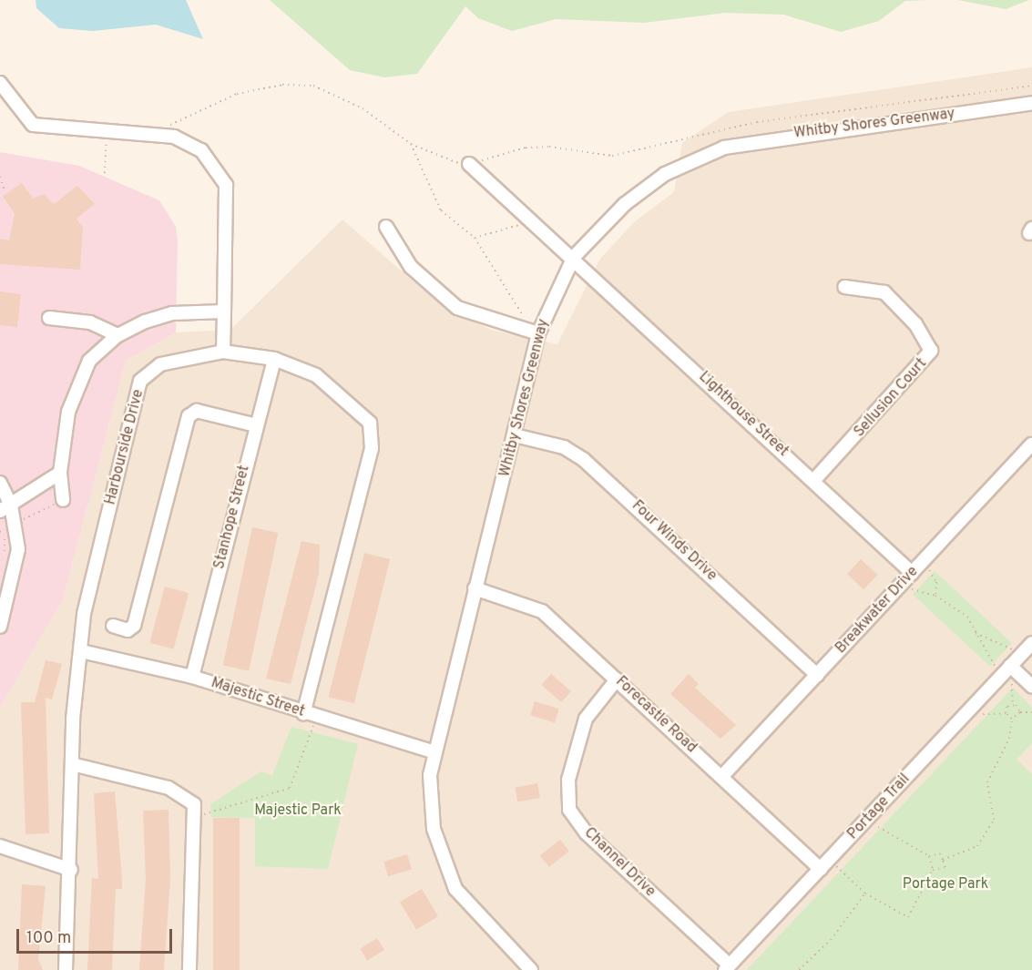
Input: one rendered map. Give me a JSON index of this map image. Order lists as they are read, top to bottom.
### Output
{
  "streets": {
    "street": [
      "Whitby Shores Greenway",
      "Sellusion Court",
      "Lighthouse Street",
      "Harbourside Drive",
      "Stanhope Street",
      "Four Winds Drive",
      "Breakwater Drive",
      "Majestic Street",
      "Forecastle Road",
      "Portage Trail",
      "Channel Drive"
    ]
  },
  "crossings": [
    ["Whitby Shores Greenway", "Lighthouse Street"],
    ["Whitby Shores Greenway", "Four Winds Drive"],
    ["Whitby Shores Greenway", "Majestic Street"],
    ["Whitby Shores Greenway", "Forecastle Road"],
    ["Sellusion Court", "Lighthouse Street"],
    ["Lighthouse Street", "Breakwater Drive"],
    ["Harbourside Drive", "Stanhope Street"],
    ["Harbourside Drive", "Majestic Street"],
    ["Stanhope Street", "Majestic Street"],
    ["Four Winds Drive", "Breakwater Drive"],
    ["Breakwater Drive", "Forecastle Road"],
    ["Forecastle Road", "Portage Trail"],
    ["Forecastle Road", "Channel Drive"],
    ["Portage Trail", "Channel Drive"]
  ],
  "parks": ["Majestic Park", "Portage Park"],
  "scale_bar": "100 m"
}
